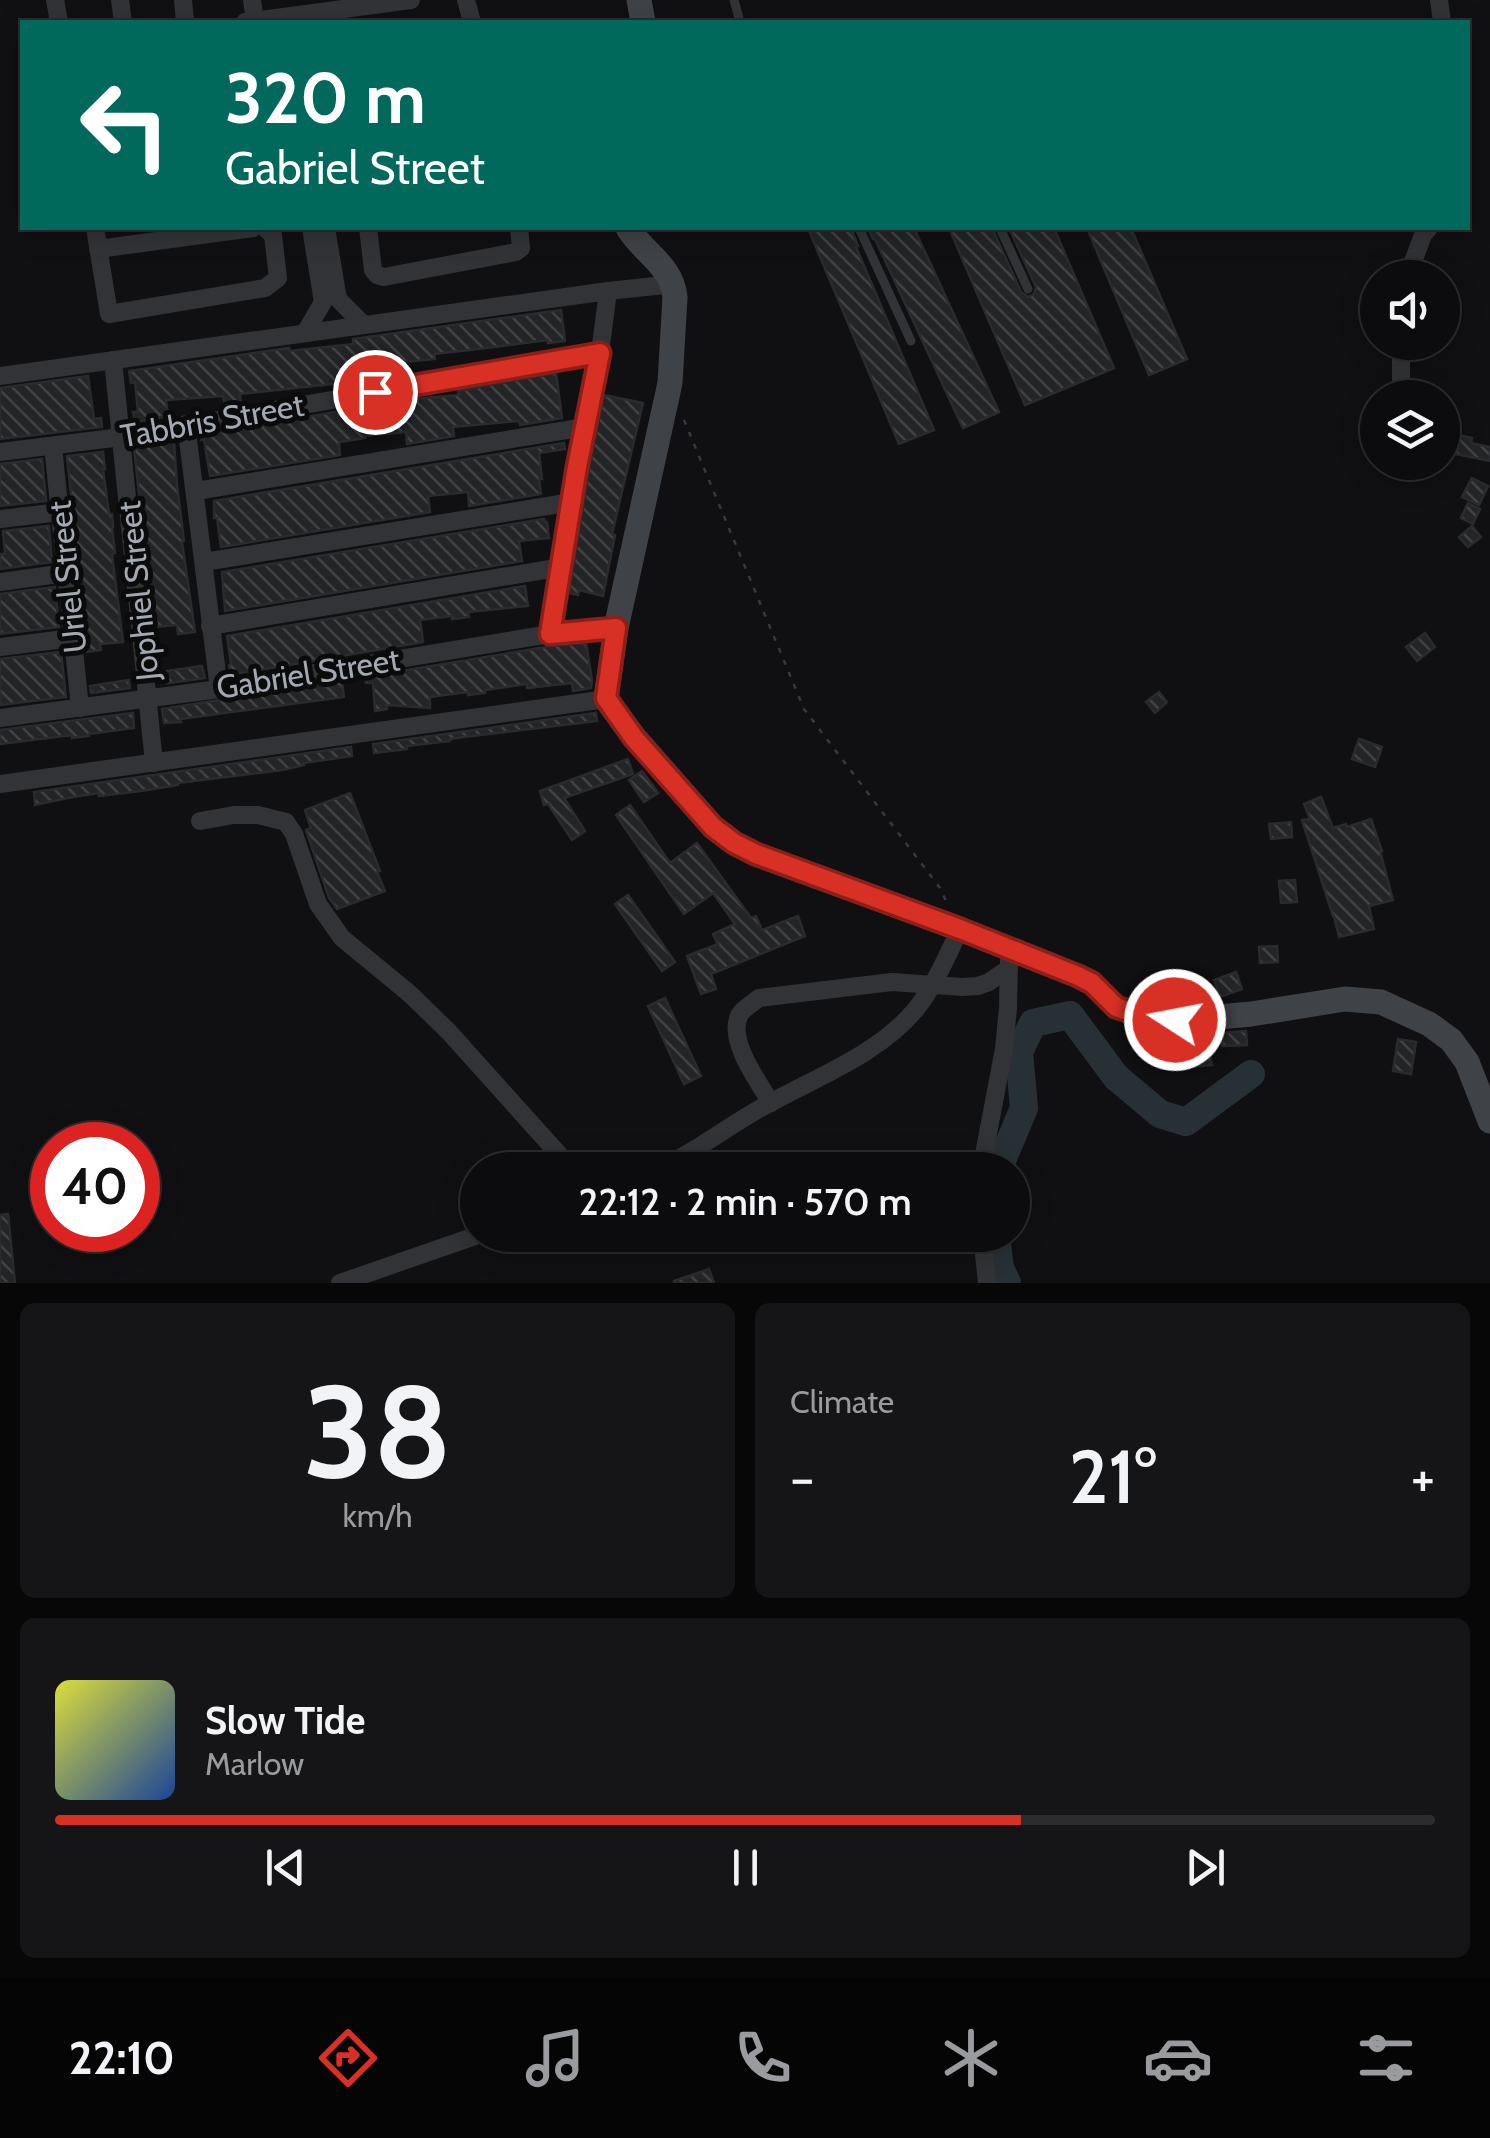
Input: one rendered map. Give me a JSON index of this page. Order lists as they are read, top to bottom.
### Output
{
  "streets": {
    "street": [
      "Tabbris Street",
      "Uriel Street",
      "Jophiel Street",
      "Gabriel Street"
    ]
  },
  "crossings": [
    ["Tabbris Street", "Uriel Street"],
    ["Tabbris Street", "Jophiel Street"],
    ["Uriel Street", "Gabriel Street"],
    ["Jophiel Street", "Gabriel Street"]
  ],
  "page": {
    "turn": ["320 m", "Gabriel Street"],
    "limit": "40",
    "trip": "22:12 · 2 min · 570 m",
    "tile": [
      ["38", "km/h"],
      "Climate"
    ],
    "heat": ["−", "21°", "+"],
    "song": ["Slow Tide", "Marlow"],
    "tabs": "22:10"
  }
}
